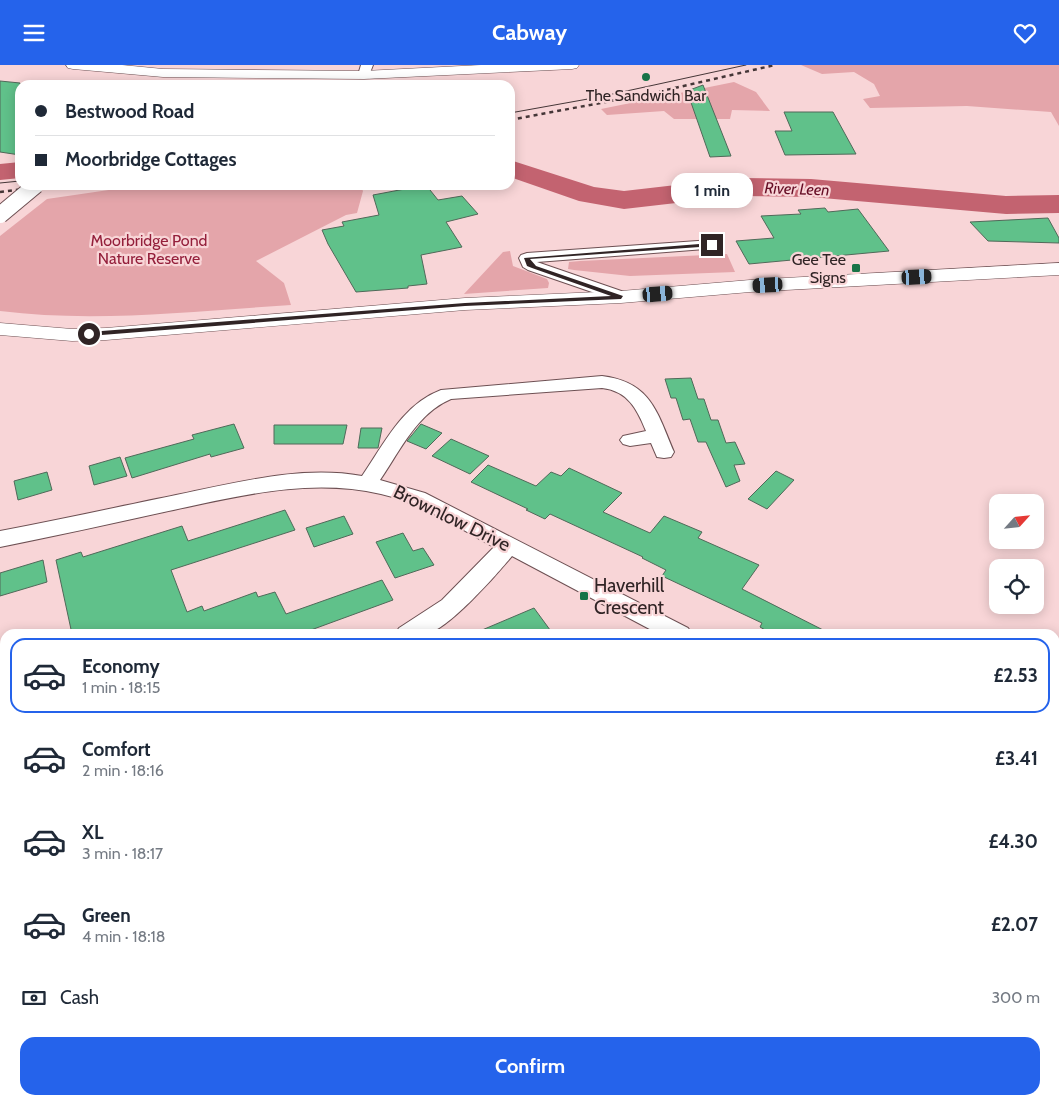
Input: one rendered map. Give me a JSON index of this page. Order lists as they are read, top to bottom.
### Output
{
  "streets": {
    "street": ["Brownlow Drive"]
  },
  "water": ["River Leen"],
  "parks": ["Moorbridge Pond Nature Reserve"],
  "places": {
    "other": ["The Sandwich Bar"],
    "transit": ["Gee Tee Signs", "Haverhill Crescent"]
  },
  "north": "top right",
  "page": {
    "header": "Cabway",
    "banner": ["Bestwood Road", "Moorbridge Cottages"],
    "bubble": "1 min",
    "list": [
      {
        "name": "Economy",
        "note": "1 min · 18:15",
        "value": "£2.53"
      },
      {
        "name": "Comfort",
        "note": "2 min · 18:16",
        "value": "£3.41"
      },
      {
        "name": "XL",
        "note": "3 min · 18:17",
        "value": "£4.30"
      },
      {
        "name": "Green",
        "note": "4 min · 18:18",
        "value": "£2.07"
      }
    ],
    "pay": ["Cash", "300 m"],
    "buttons": "Confirm"
  }
}
